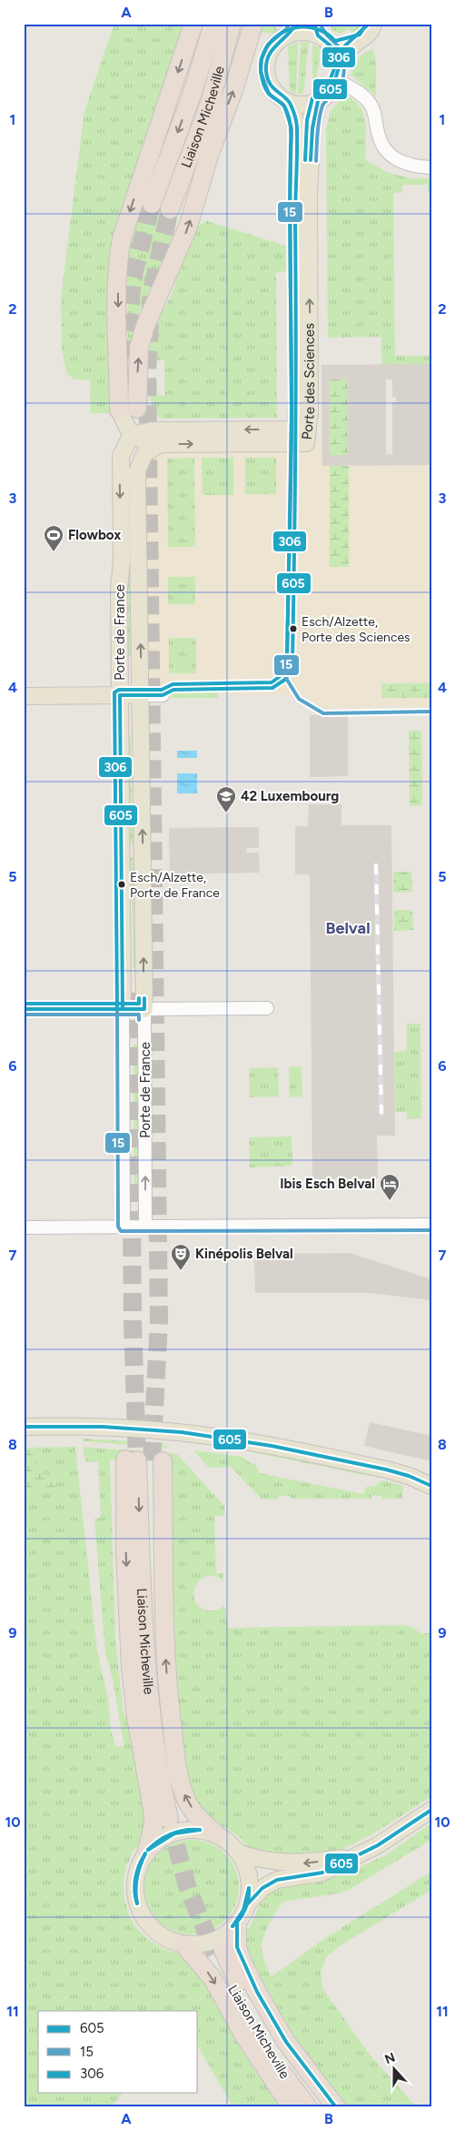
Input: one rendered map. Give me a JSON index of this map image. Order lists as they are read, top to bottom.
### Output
{
  "streets": {
    "highway": ["Liaison Micheville"],
    "main road": ["Porte des Sciences", "Porte de France"]
  },
  "districts": ["Belval"],
  "places": {
    "sports": ["Flowbox"],
    "other": ["Esch/Alzette, Porte des Sciences", "Esch/Alzette, Porte de France"],
    "school or university": ["42 Luxembourg"],
    "hotel": ["Ibis Esch Belval"],
    "theatre": ["Kinépolis Belval"]
  },
  "lines": ["transit line 605", "transit line 15", "transit line 306"],
  "legend": ["605", "15", "306"],
  "north": "top",
  "grid": {
    "columns": ["A", "B"],
    "rows": [
      "1",
      "2",
      "3",
      "4",
      "5",
      "6",
      "7",
      "8",
      "9",
      "10",
      "11"
    ]
  }
}
